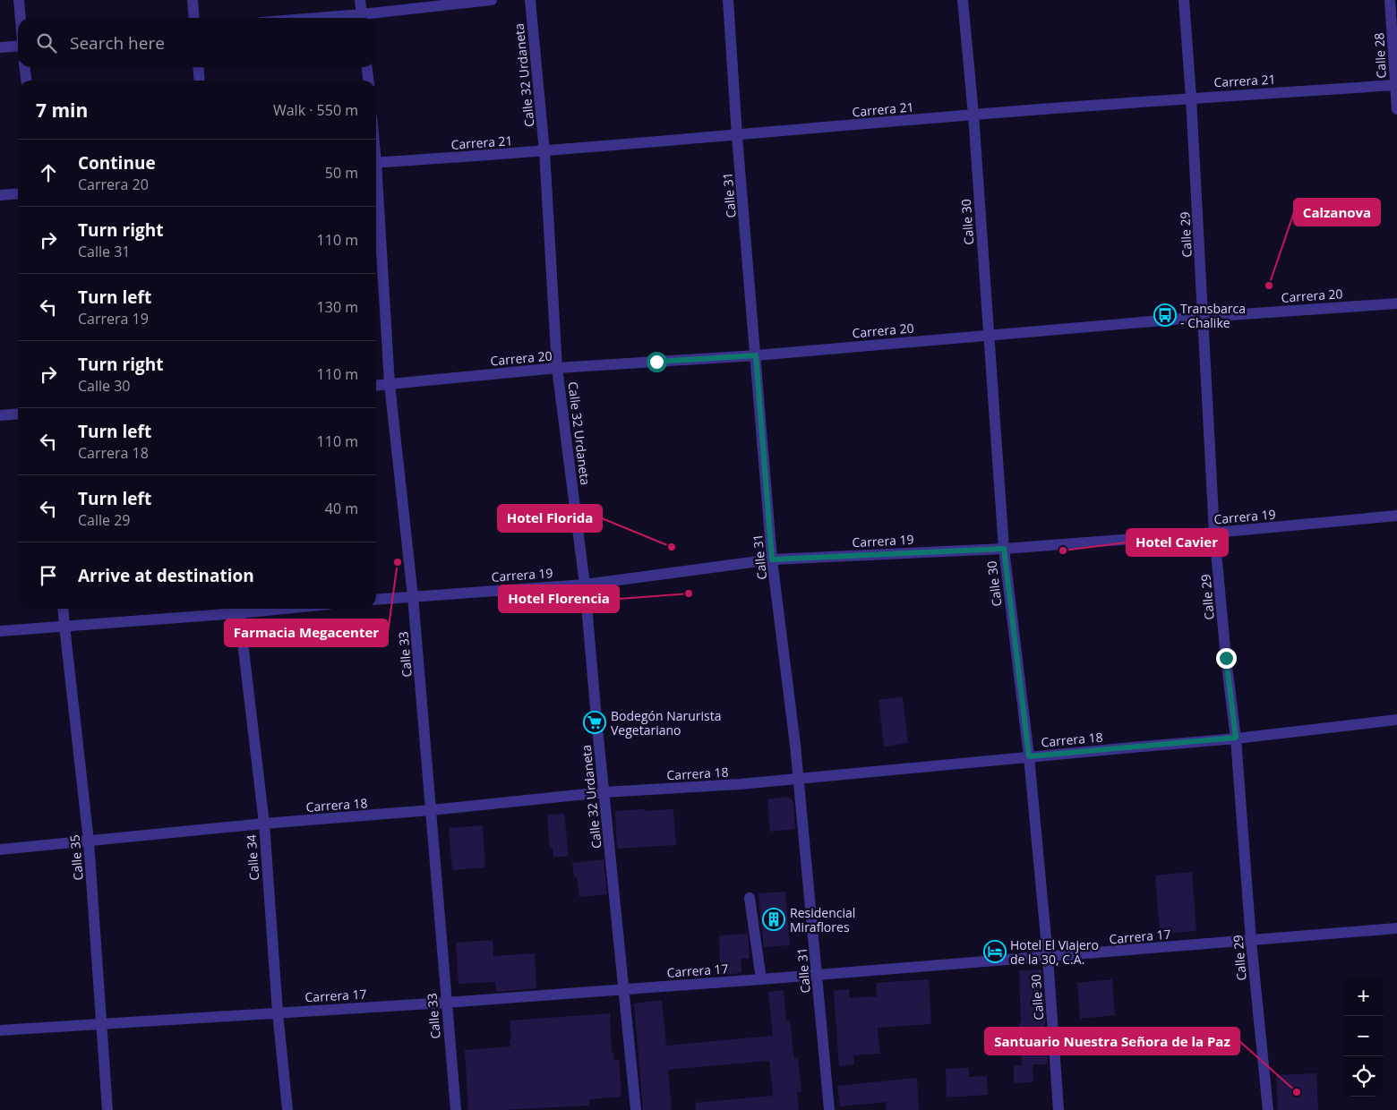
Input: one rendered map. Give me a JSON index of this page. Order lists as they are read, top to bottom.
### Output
{
  "streets": {
    "street": [
      "Calle 28",
      "Calle 32 Urdaneta",
      "Carrera 21",
      "Calle 31",
      "Calle 30",
      "Calle 29",
      "Carrera 20",
      "Carrera 19",
      "Calle 33",
      "Carrera 18",
      "Calle 35",
      "Calle 34",
      "Carrera 17"
    ]
  },
  "crossings": [
    ["Calle 28", "Carrera 21"],
    ["Calle 32 Urdaneta", "Carrera 21"],
    ["Calle 32 Urdaneta", "Carrera 20"],
    ["Calle 32 Urdaneta", "Carrera 19"],
    ["Calle 32 Urdaneta", "Carrera 18"],
    ["Calle 32 Urdaneta", "Carrera 17"],
    ["Carrera 21", "Calle 31"],
    ["Carrera 21", "Calle 30"],
    ["Carrera 21", "Calle 29"],
    ["Calle 31", "Carrera 20"],
    ["Calle 31", "Carrera 19"],
    ["Calle 31", "Carrera 18"],
    ["Calle 31", "Carrera 17"],
    ["Calle 30", "Carrera 20"],
    ["Calle 30", "Carrera 19"],
    ["Calle 30", "Carrera 18"],
    ["Calle 30", "Carrera 17"],
    ["Calle 29", "Carrera 20"],
    ["Calle 29", "Carrera 19"],
    ["Calle 29", "Carrera 18"],
    ["Calle 29", "Carrera 17"],
    ["Carrera 20", "Calle 33"],
    ["Carrera 19", "Calle 33"],
    ["Calle 33", "Carrera 18"],
    ["Calle 33", "Carrera 17"],
    ["Carrera 18", "Calle 35"],
    ["Carrera 18", "Calle 34"],
    ["Calle 35", "Carrera 17"],
    ["Calle 34", "Carrera 17"]
  ],
  "places": {
    "other": [
      "Calzanova",
      "Hotel Florida",
      "Hotel Cavier",
      "Farmacia Megacenter",
      "Hotel Florencia",
      "Santuario Nuestra Señora de la Paz"
    ],
    "bus stop": ["Transbarca - Chalike"],
    "supermarket": ["Bodegón Narurista Vegetariano"],
    "building": ["Residencial Miraflores"],
    "hotel": ["Hotel El Viajero de la 30, C.A."]
  },
  "page": {
    "search": "Search here",
    "heading": ["7 min", "Walk · 550 m"],
    "list": [
      ["Continue", "Carrera 20", "50 m"],
      ["Turn right", "Calle 31", "110 m"],
      ["Turn left", "Carrera 19", "130 m"],
      ["Turn right", "Calle 30", "110 m"],
      ["Turn left", "Carrera 18", "110 m"],
      ["Turn left", "Calle 29", "40 m"],
      "Arrive at destination"
    ],
    "map_buttons": ["+", "−"]
  }
}
